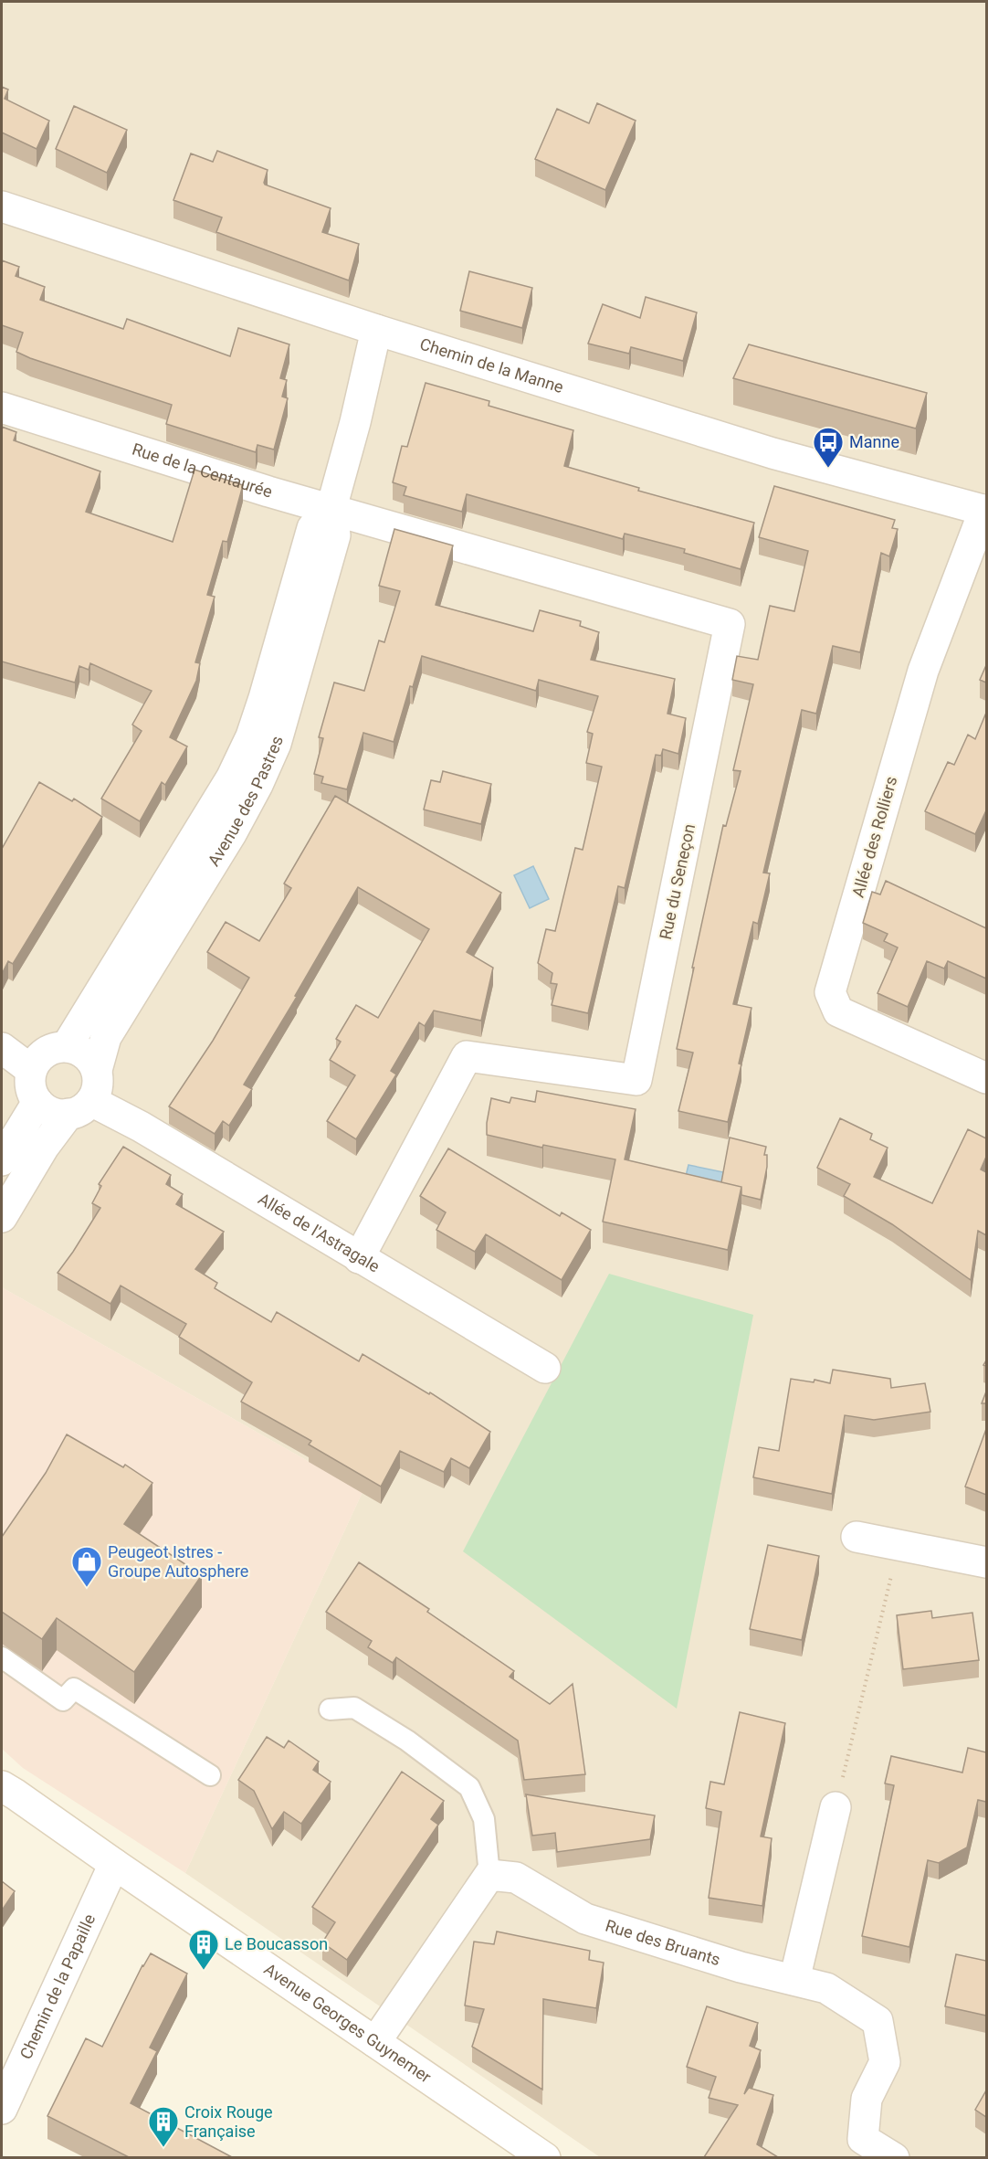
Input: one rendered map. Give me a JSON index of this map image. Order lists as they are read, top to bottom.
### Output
{
  "streets": {
    "street": [
      "Chemin de la Manne",
      "Rue de la Centaurée",
      "Avenue des Pastres",
      "Allée des Rolliers",
      "Rue du Seneçon",
      "Allée de l'Astragale",
      "Rue des Bruants",
      "Chemin de la Papaille",
      "Avenue Georges Guynemer"
    ]
  },
  "crossings": [
    ["Chemin de la Manne", "Avenue des Pastres"],
    ["Chemin de la Manne", "Allée des Rolliers"],
    ["Rue de la Centaurée", "Avenue des Pastres"],
    ["Rue de la Centaurée", "Rue du Seneçon"],
    ["Avenue des Pastres", "Allée de l'Astragale"],
    ["Rue du Seneçon", "Allée de l'Astragale"],
    ["Chemin de la Papaille", "Avenue Georges Guynemer"]
  ],
  "places": {
    "bus stop": ["Manne"],
    "shop": ["Peugeot Istres - Groupe Autosphere"],
    "building": ["Le Boucasson", "Croix Rouge Française"]
  }
}
